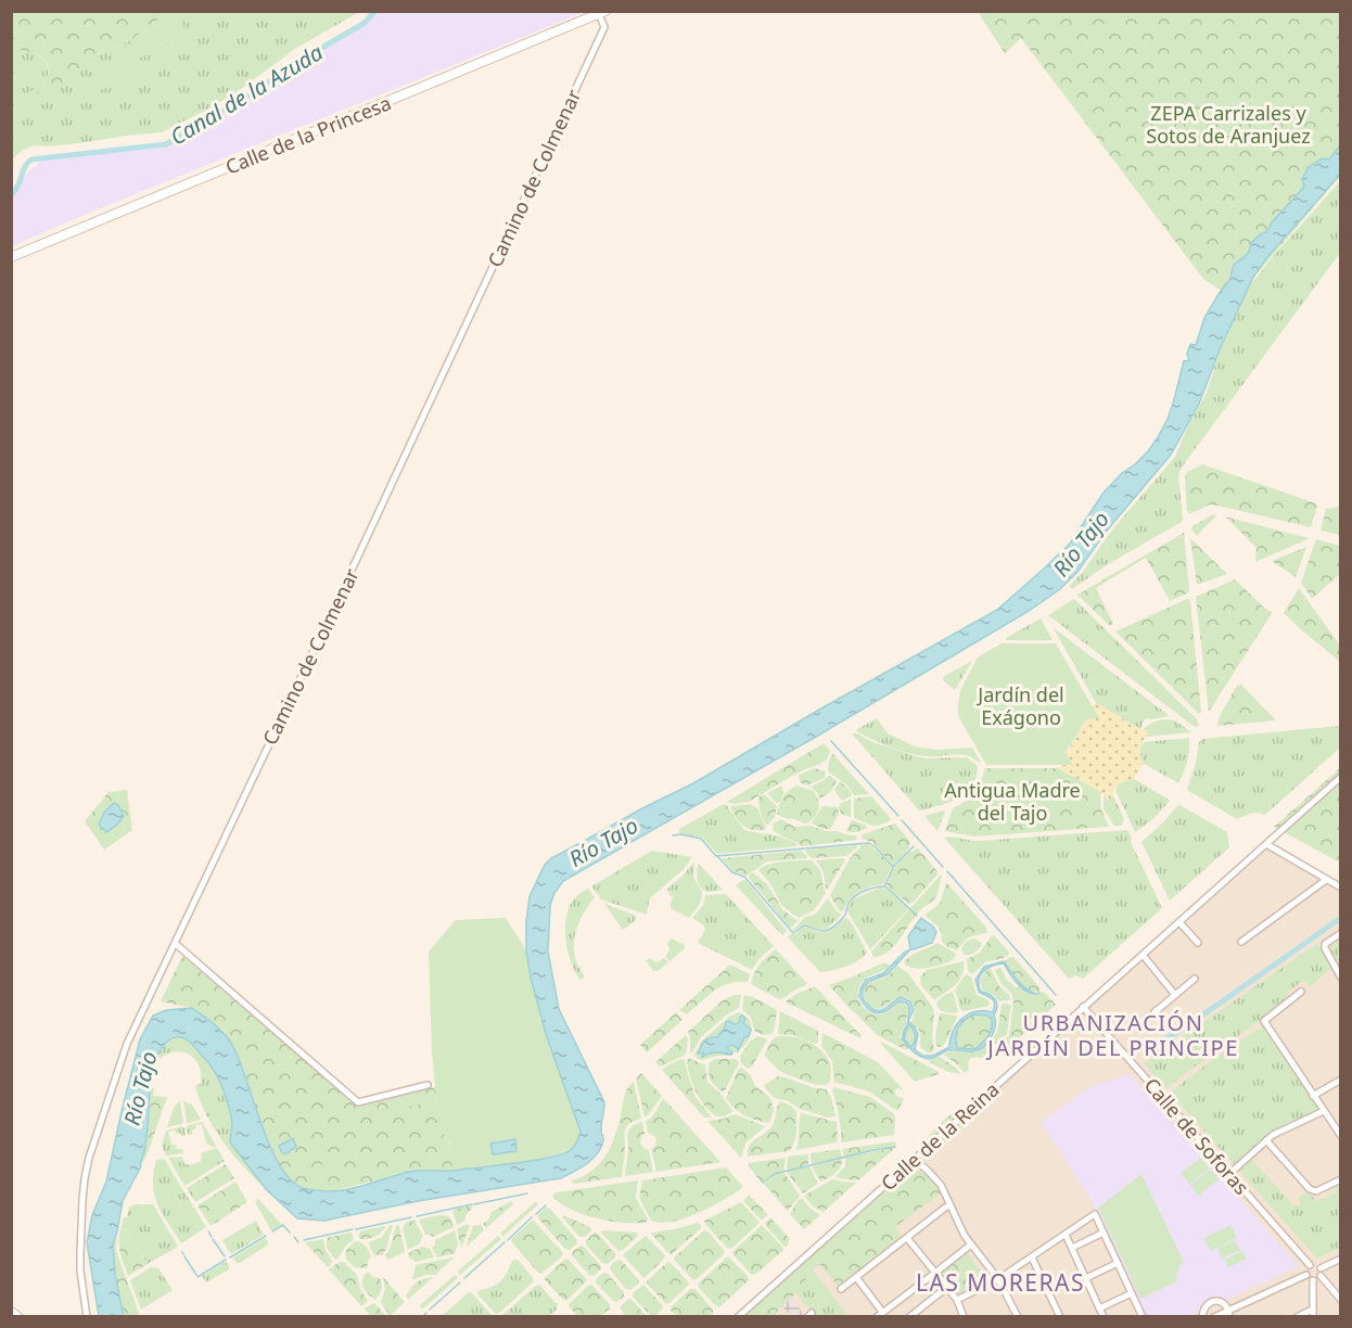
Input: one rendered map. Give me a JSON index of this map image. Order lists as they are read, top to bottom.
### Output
{
  "streets": {
    "street": [
      "Calle de la Princesa",
      "Camino de Colmenar",
      "Calle de la Reina",
      "Calle de Soforas"
    ]
  },
  "crossings": [
    ["Calle de la Princesa", "Camino de Colmenar"],
    ["Calle de la Reina", "Calle de Soforas"]
  ],
  "districts": ["URBANIZACIÓN JARDÍN DEL PRINCIPE", "LAS MORERAS"],
  "water": ["Canal de la Azuda", "Río Tajo"],
  "parks": ["ZEPA Carrizales y Sotos de Aranjuez", "Jardín del Exágono", "Antigua Madre del Tajo"]
}
